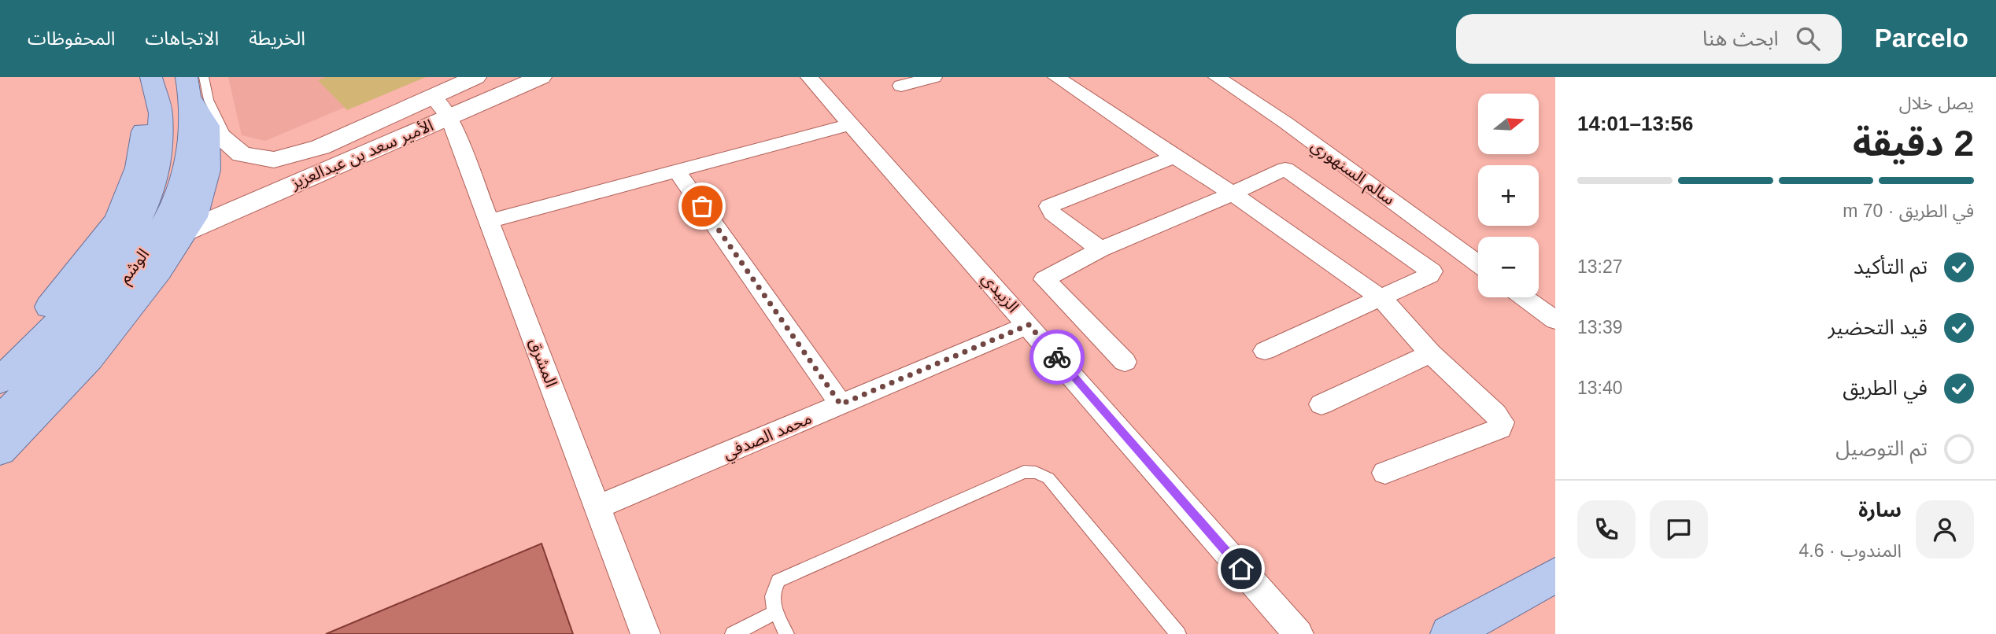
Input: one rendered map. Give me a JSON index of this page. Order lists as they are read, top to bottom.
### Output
{
  "streets": {
    "main road": ["الوشم"],
    "street": [
      "الأمير سعد بن عبدالعزيز",
      "سالم السنهوري",
      "الزبيدي",
      "المشرق",
      "محمد الصدفي"
    ]
  },
  "crossings": [
    ["الأمير سعد بن عبدالعزيز", "المشرق"],
    ["الزبيدي", "محمد الصدفي"],
    ["المشرق", "محمد الصدفي"]
  ],
  "north": "right",
  "page": {
    "header": "Parcelo",
    "search": "ابحث هنا",
    "nav": ["الخريطة", "الاتجاهات", "المحفوظات"],
    "heading": ["2 دقيقة", "يصل خلال", "13:56–14:01"],
    "panel": ["سارة", "المندوب · 4.6"],
    "map_buttons": ["+", "−"],
    "bar": "في الطريق · 70 m",
    "list": [
      ["تم التأكيد", "13:27"],
      ["قيد التحضير", "13:39"],
      ["في الطريق", "13:40"],
      "تم التوصيل"
    ]
  }
}
